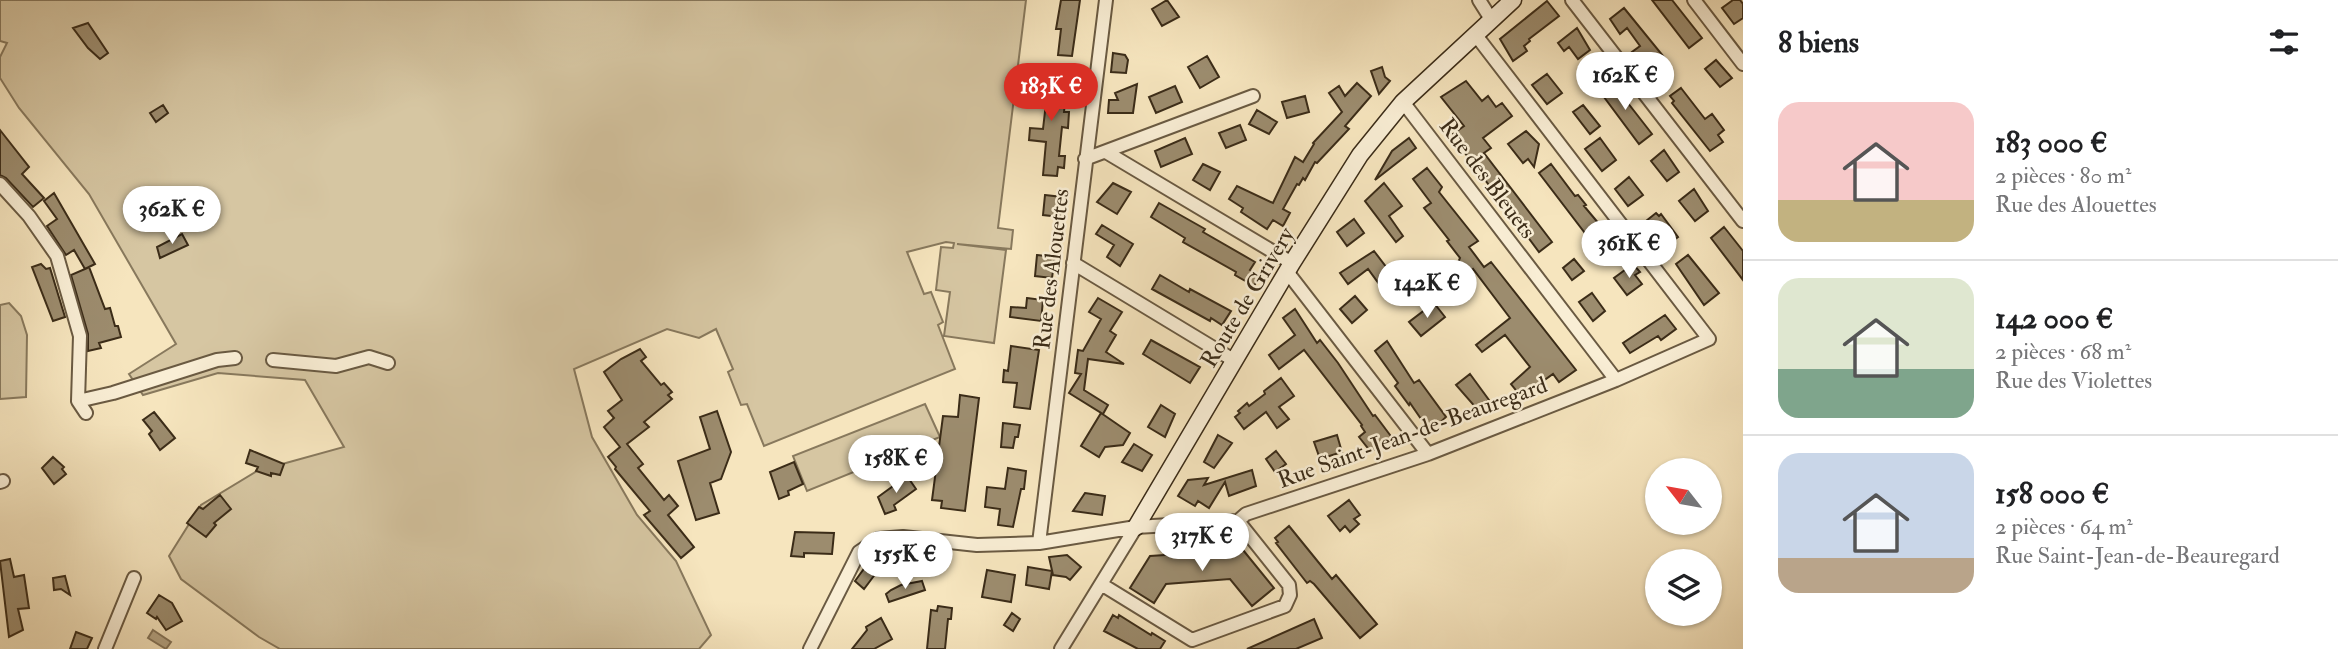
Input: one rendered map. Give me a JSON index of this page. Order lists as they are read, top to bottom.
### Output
{
  "streets": {
    "street": [
      "Rue des Bleuets",
      "Rue des Alouettes",
      "Route de Grivery",
      "Rue Saint-Jean-de-Beauregard"
    ]
  },
  "crossings": [
    ["Rue des Bleuets", "Route de Grivery"],
    ["Rue des Bleuets", "Rue Saint-Jean-de-Beauregard"],
    ["Rue des Alouettes", "Rue Saint-Jean-de-Beauregard"],
    ["Route de Grivery", "Rue Saint-Jean-de-Beauregard"]
  ],
  "north": "top left",
  "page": {
    "heading": "8 biens",
    "price": [
      "162K €",
      "183K €",
      "362K €",
      "361K €",
      "142K €",
      "158K €",
      "317K €",
      "155K €"
    ],
    "list": [
      {
        "name": "183 000 €",
        "note": "2 pièces · 80 m² · Rue des Alouettes"
      },
      {
        "name": "142 000 €",
        "note": "2 pièces · 68 m² · Rue des Violettes"
      },
      {
        "name": "158 000 €",
        "note": "2 pièces · 64 m² · Rue Saint-Jean-de-Beauregard"
      }
    ]
  }
}
